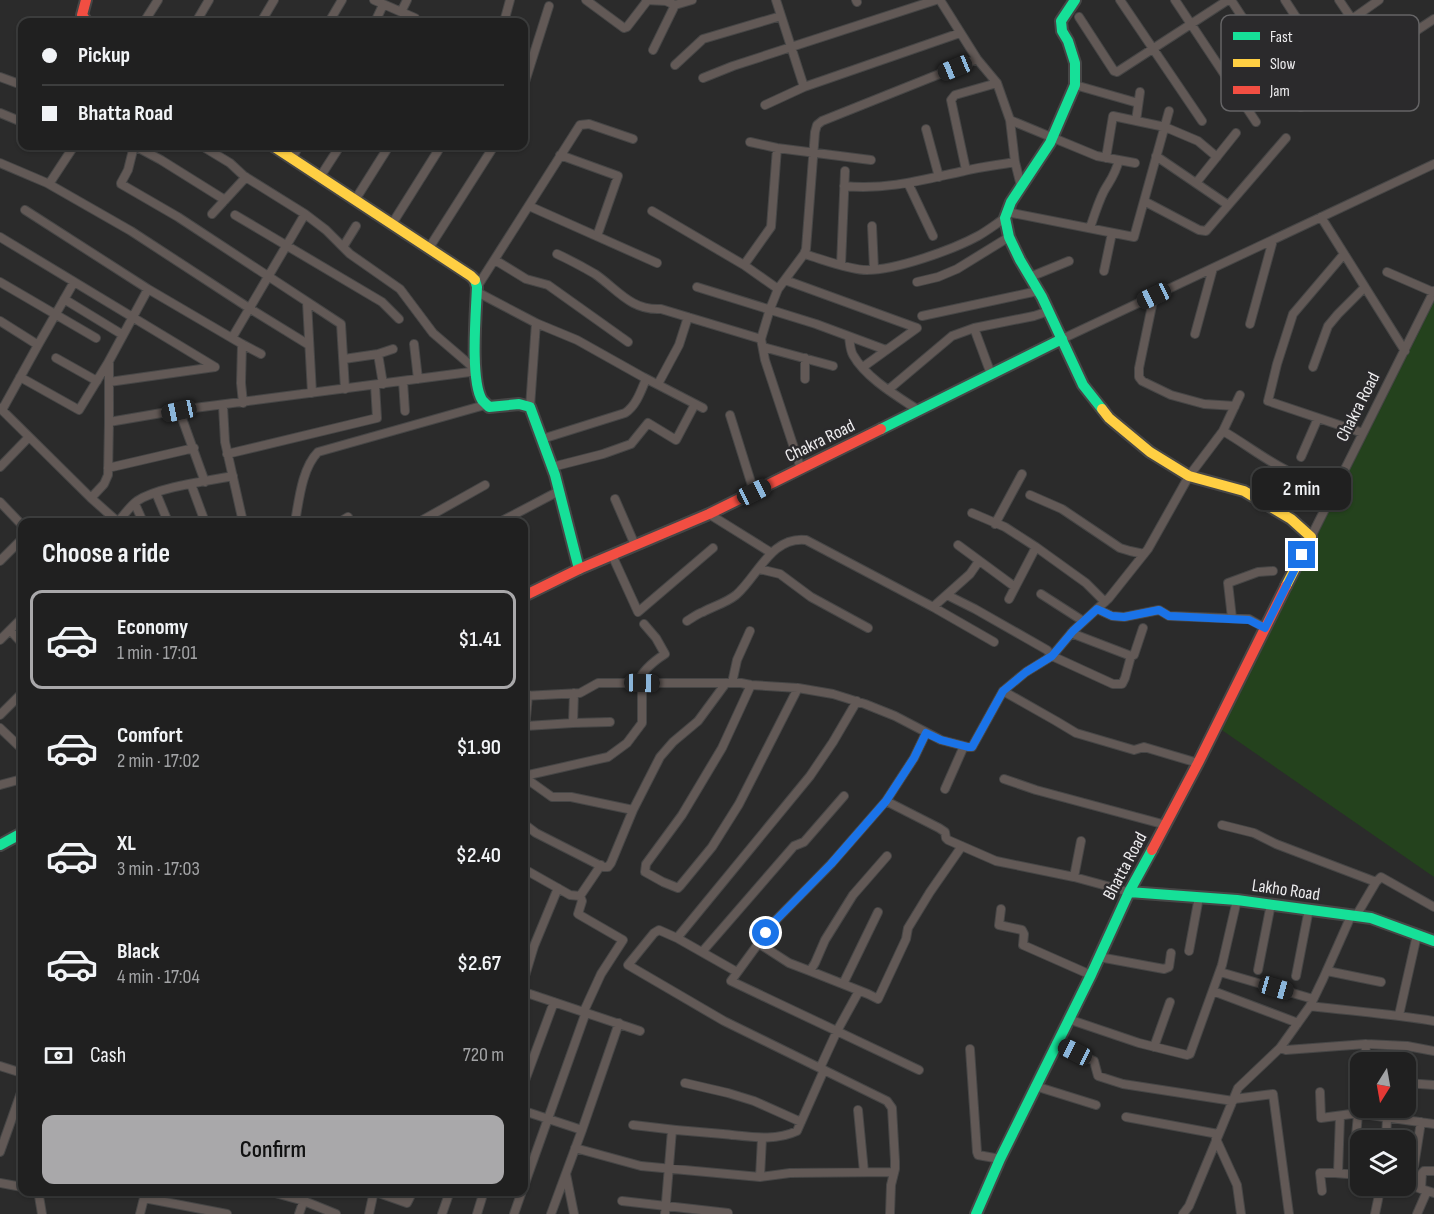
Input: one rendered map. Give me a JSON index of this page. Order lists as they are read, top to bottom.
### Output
{
  "streets": {
    "main road": ["Chakra Road", "Bhatta Road", "Lakho Road"]
  },
  "crossings": [
    ["Chakra Road", "Bhatta Road"],
    ["Bhatta Road", "Lakho Road"]
  ],
  "legend": ["Fast", "Slow", "Jam"],
  "north": "bottom",
  "page": {
    "banner": ["Pickup", "Bhatta Road"],
    "bubble": "2 min",
    "heading": "Choose a ride",
    "list": [
      {
        "name": "Economy",
        "note": "1 min · 17:01",
        "value": "$1.41"
      },
      {
        "name": "Comfort",
        "note": "2 min · 17:02",
        "value": "$1.90"
      },
      {
        "name": "XL",
        "note": "3 min · 17:03",
        "value": "$2.40"
      },
      {
        "name": "Black",
        "note": "4 min · 17:04",
        "value": "$2.67"
      }
    ],
    "pay": ["Cash", "720 m"],
    "buttons": "Confirm"
  }
}
